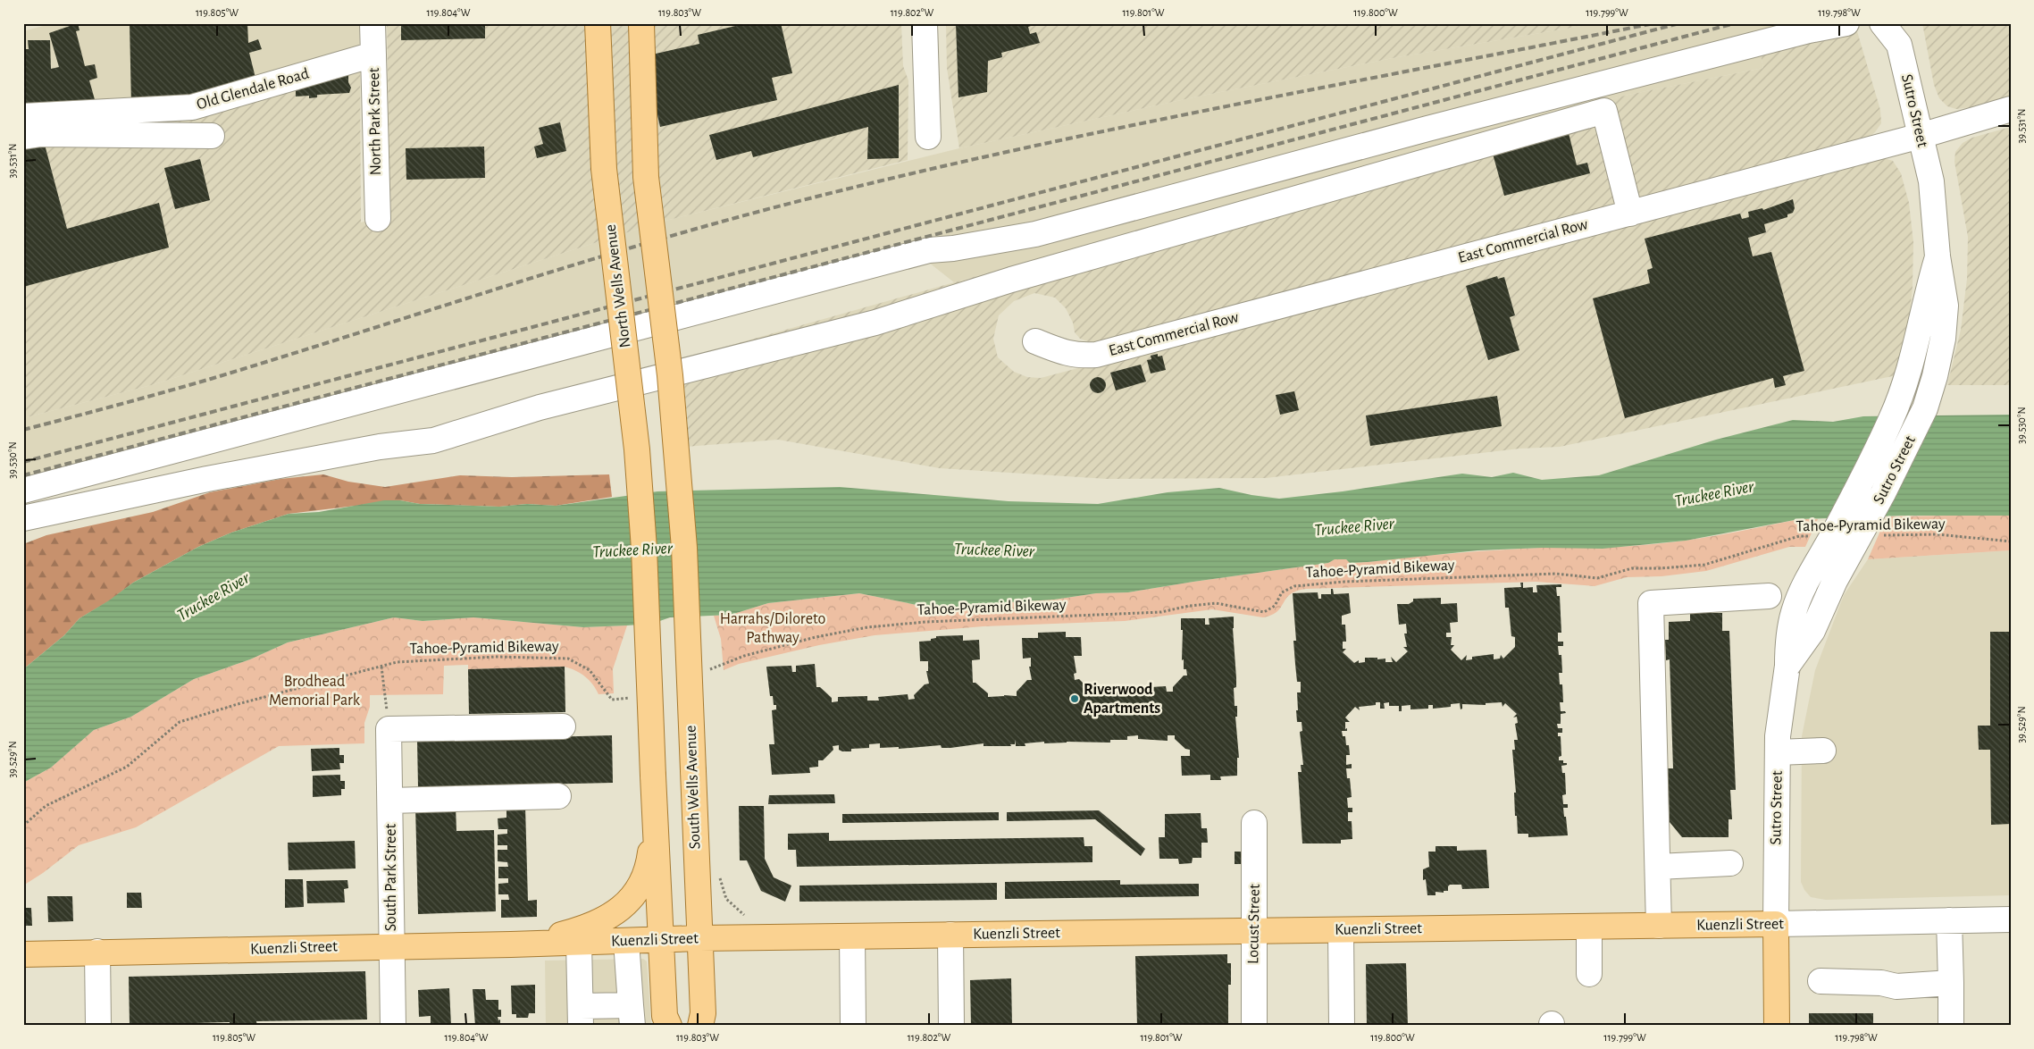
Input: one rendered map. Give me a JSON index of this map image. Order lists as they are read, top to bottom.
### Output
{
  "streets": {
    "main road": ["North Wells Avenue", "South Wells Avenue", "Kuenzli Street"],
    "street": [
      "Old Glendale Road",
      "Sutro Street",
      "North Park Street",
      "East Commercial Row",
      "South Park Street",
      "Locust Street"
    ],
    "path": ["Tahoe-Pyramid Bikeway"]
  },
  "crossings": [
    ["Old Glendale Road", "North Park Street"],
    ["Sutro Street", "East Commercial Row"],
    ["Sutro Street", "Kuenzli Street"],
    ["South Wells Avenue", "Kuenzli Street"],
    ["South Park Street", "Kuenzli Street"],
    ["Locust Street", "Kuenzli Street"]
  ],
  "water": ["Truckee River"],
  "parks": ["Harrahs/Diloreto Pathway", "Brodhead Memorial Park"],
  "places": ["Riverwood Apartments"],
  "coordinates": [
    "119.805°W",
    "119.804°W",
    "119.803°W",
    "119.802°W",
    "119.801°W",
    "119.800°W",
    "119.799°W",
    "119.798°W",
    "39.531°N",
    "39.530°N",
    "39.529°N"
  ]
}
